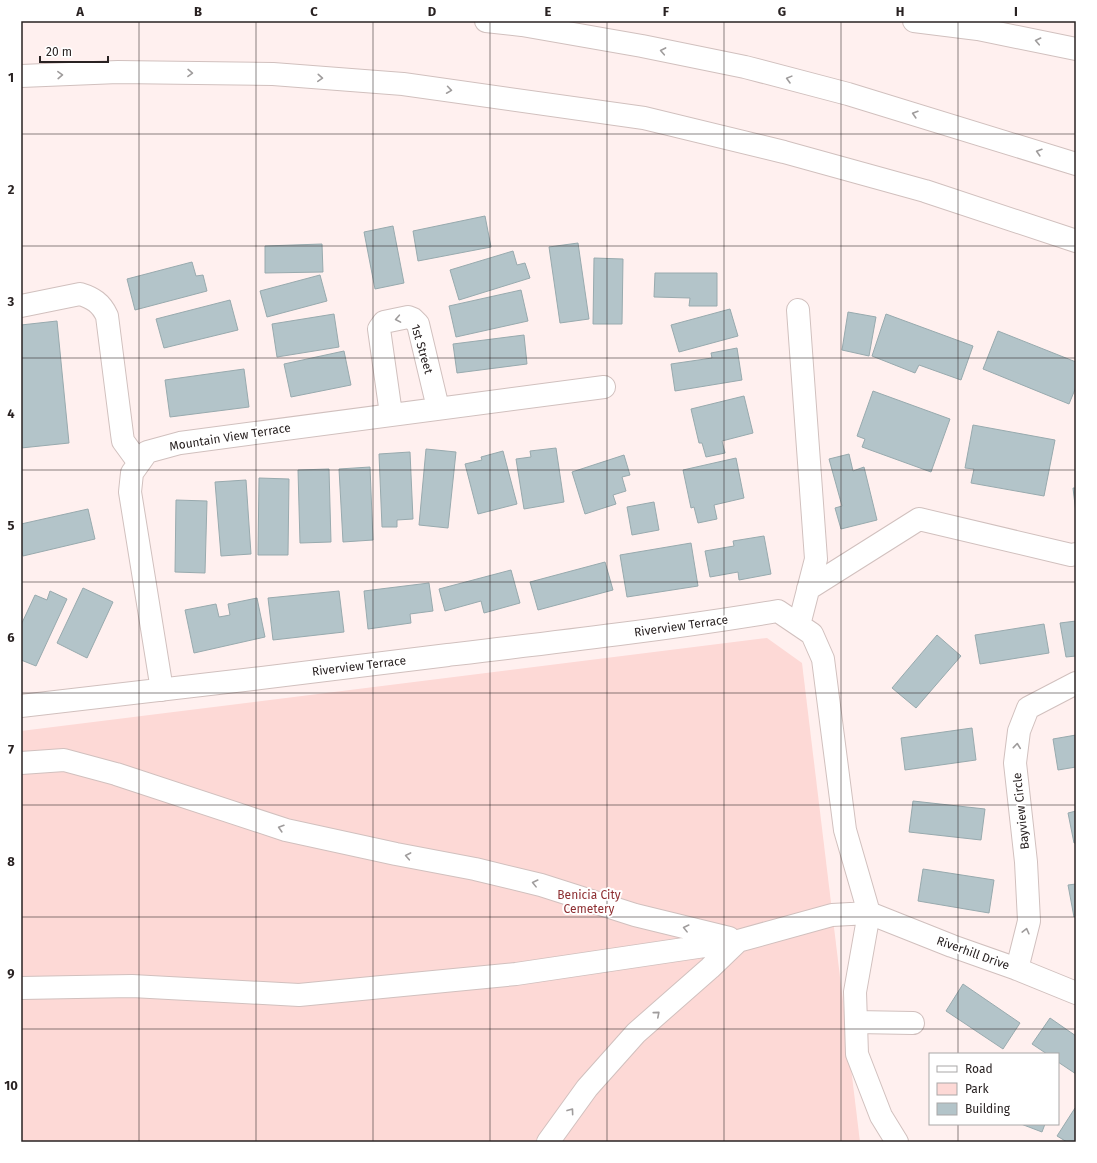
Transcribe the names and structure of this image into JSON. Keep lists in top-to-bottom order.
{
  "streets": {
    "main road": [
      "1st Street",
      "Mountain View Terrace",
      "Riverview Terrace",
      "Bayview Circle",
      "Riverhill Drive"
    ]
  },
  "crossings": [
    ["1st Street", "Mountain View Terrace"],
    ["Mountain View Terrace", "Riverview Terrace"],
    ["Riverview Terrace", "Riverhill Drive"],
    ["Bayview Circle", "Riverhill Drive"]
  ],
  "one_way": ["Bayview Circle"],
  "parks": ["Benicia City Cemetery"],
  "legend": ["Road", "Park", "Building"],
  "scale_bar": "20 m",
  "grid": {
    "columns": [
      "A",
      "B",
      "C",
      "D",
      "E",
      "F",
      "G",
      "H",
      "I"
    ],
    "rows": [
      "1",
      "2",
      "3",
      "4",
      "5",
      "6",
      "7",
      "8",
      "9",
      "10"
    ]
  }
}
